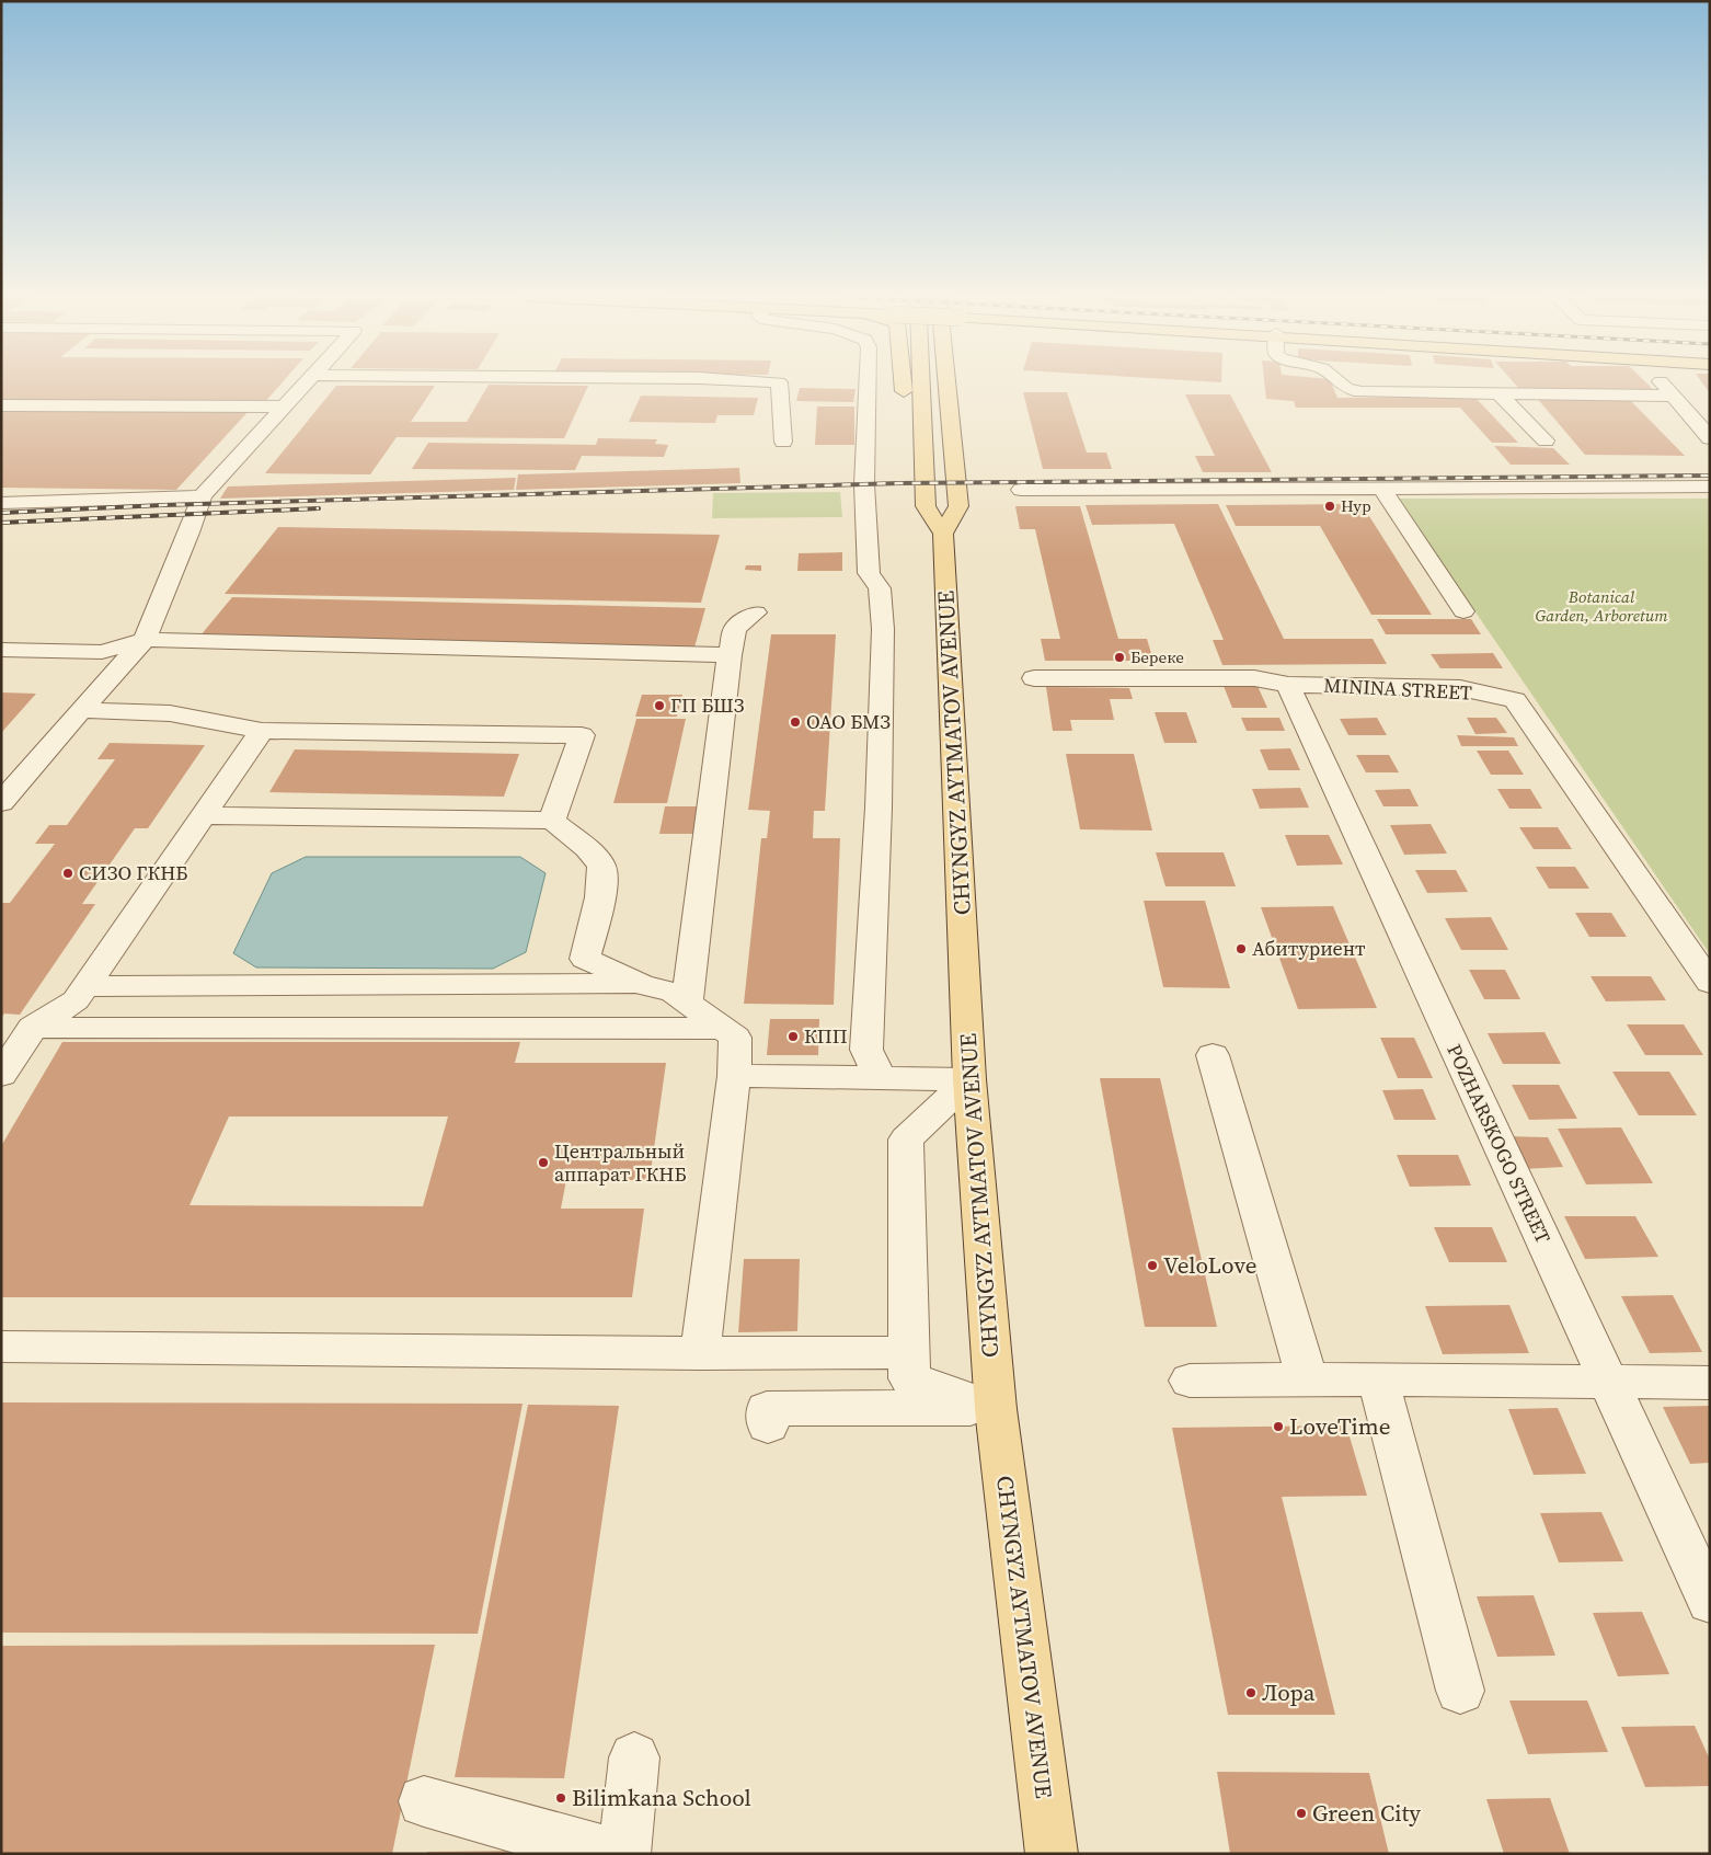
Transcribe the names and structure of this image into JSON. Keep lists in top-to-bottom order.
{
  "streets": {
    "main road": ["CHYNGYZ AYTMATOV AVENUE"],
    "street": ["MININA STREET", "POZHARSKOGO STREET"]
  },
  "crossings": [
    ["MININA STREET", "POZHARSKOGO STREET"]
  ],
  "parks": ["Botanical Garden, Arboretum"],
  "places": [
    "Нур",
    "Береке",
    "ГП БШЗ",
    "ОАО БМЗ",
    "СИЗО ГКНБ",
    "Абитуриент",
    "КПП",
    "Центральный аппарат ГКНБ",
    "VeloLove",
    "LoveTime",
    "Лора",
    "Bilimkana School",
    "Green City"
  ]
}
